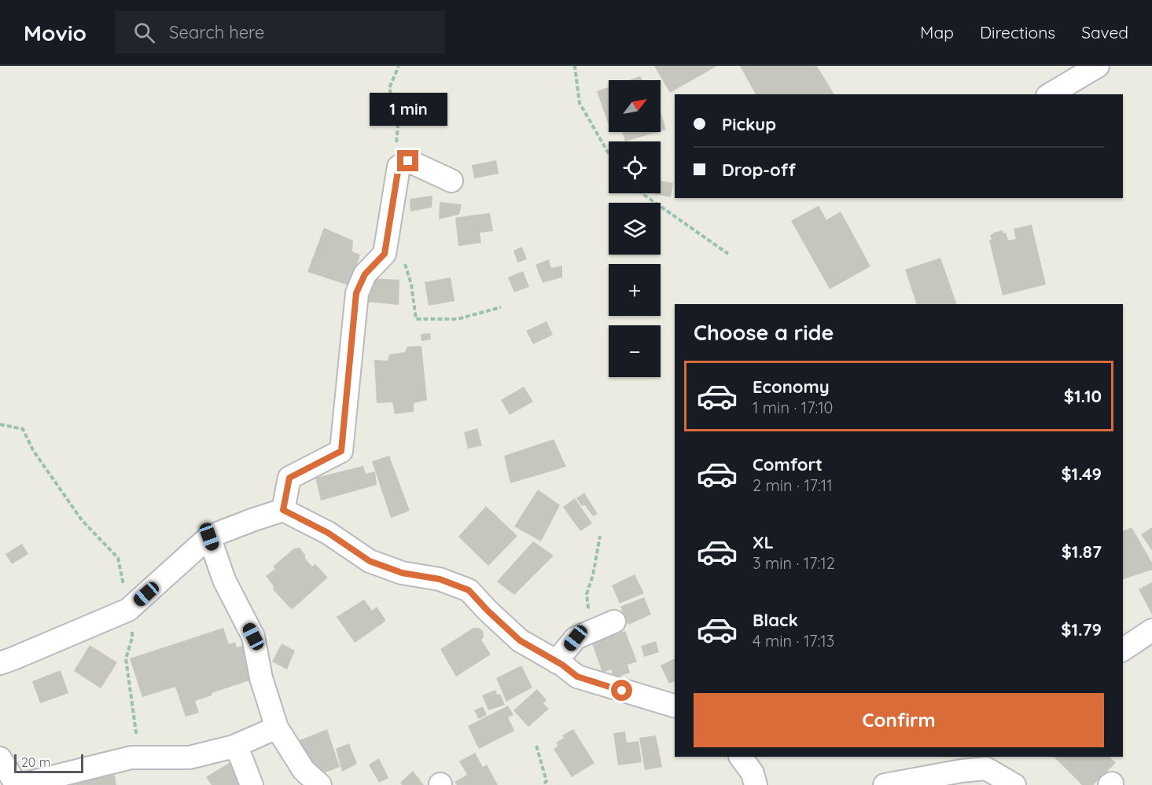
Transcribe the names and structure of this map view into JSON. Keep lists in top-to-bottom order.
{
  "scale_bar": "20 m",
  "north": "top right",
  "page": {
    "header": "Movio",
    "search": "Search here",
    "nav": ["Map", "Directions", "Saved"],
    "map_buttons": ["+", "−"],
    "bubble": "1 min",
    "banner": ["Pickup", "Drop-off"],
    "heading": "Choose a ride",
    "list": [
      {
        "name": "Economy",
        "note": "1 min · 17:10",
        "value": "$1.10"
      },
      {
        "name": "Comfort",
        "note": "2 min · 17:11",
        "value": "$1.49"
      },
      {
        "name": "XL",
        "note": "3 min · 17:12",
        "value": "$1.87"
      },
      {
        "name": "Black",
        "note": "4 min · 17:13",
        "value": "$1.79"
      }
    ],
    "buttons": "Confirm",
    "scale": "20 m"
  }
}
